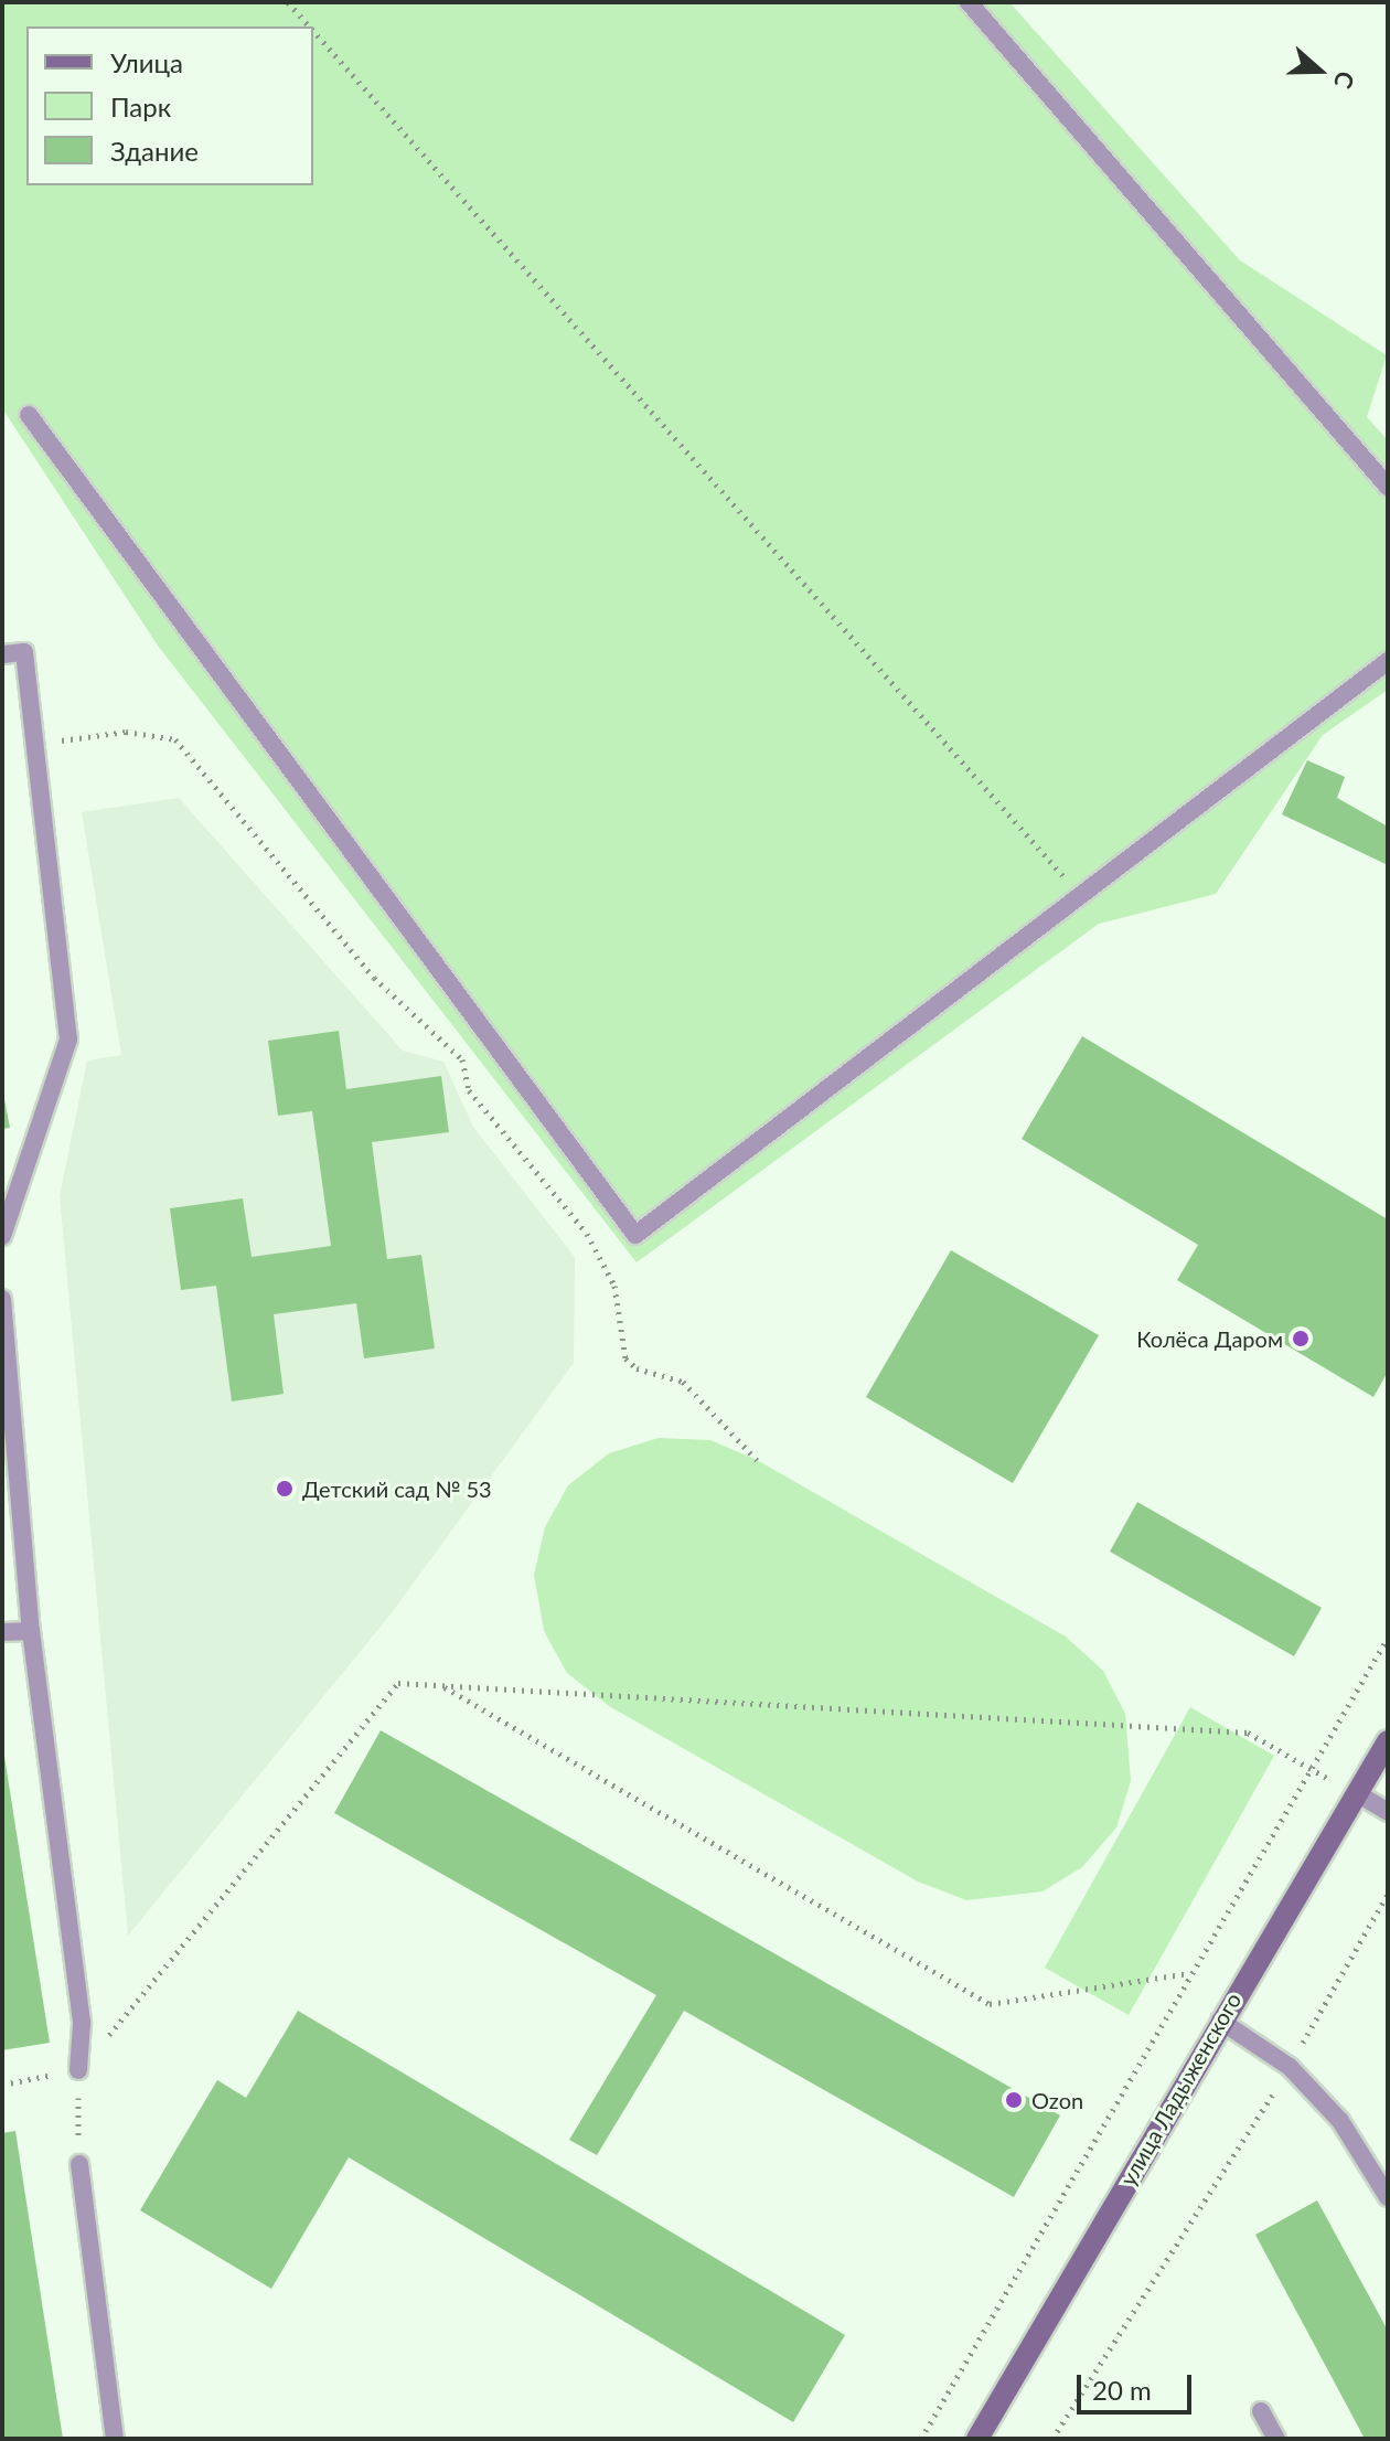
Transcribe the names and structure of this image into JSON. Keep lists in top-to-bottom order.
{
  "streets": {
    "street": ["улица Ладыженского"]
  },
  "places": ["Колёса Даром", "Детский сад № 53", "Ozon"],
  "legend": ["Улица", "Парк", "Здание"],
  "scale_bar": "20 m",
  "north": "right"
}
